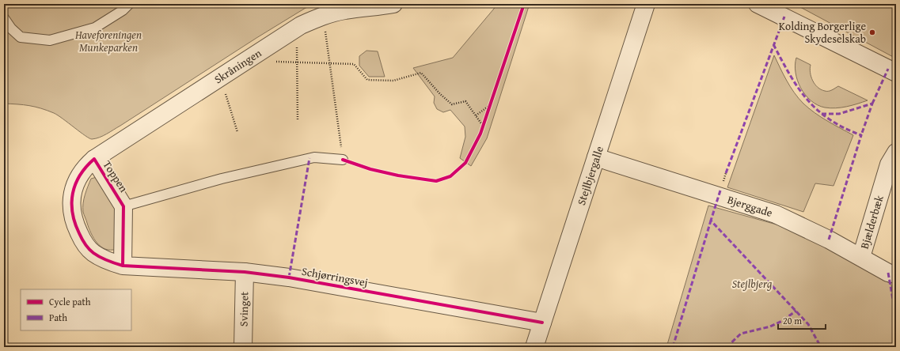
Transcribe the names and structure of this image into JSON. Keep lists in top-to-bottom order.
{
  "streets": {
    "street": [
      "Skråningen",
      "Stejlbjergalle",
      "Toppen",
      "Bjerggade",
      "Bjælderbæk",
      "Schjørringsvej",
      "Svinget"
    ]
  },
  "crossings": [
    ["Skråningen", "Toppen"],
    ["Stejlbjergalle", "Bjerggade"],
    ["Stejlbjergalle", "Schjørringsvej"],
    ["Toppen", "Schjørringsvej"],
    ["Bjerggade", "Bjælderbæk"],
    ["Schjørringsvej", "Svinget"]
  ],
  "parks": ["Haveforeningen Munkeparken", "Stejlbjerg"],
  "places": ["Kolding Borgerlige Skydeselskab"],
  "legend": ["Cycle path", "Path"],
  "scale_bar": "20 m"
}
